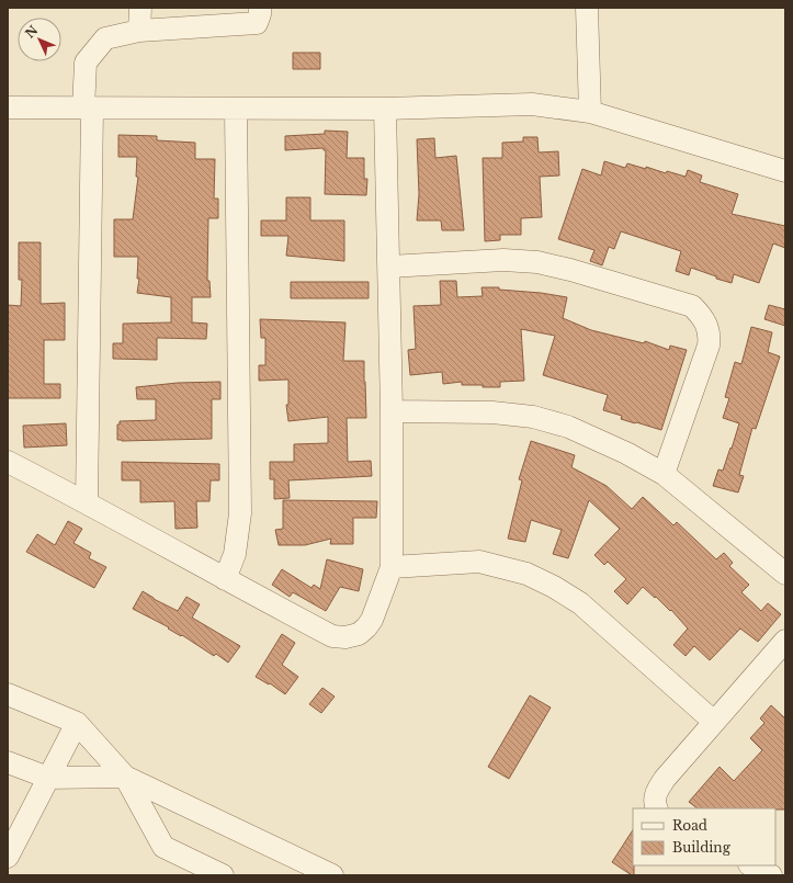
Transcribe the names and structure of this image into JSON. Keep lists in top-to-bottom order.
{
  "legend": ["Road", "Building"],
  "north": "top left"
}
